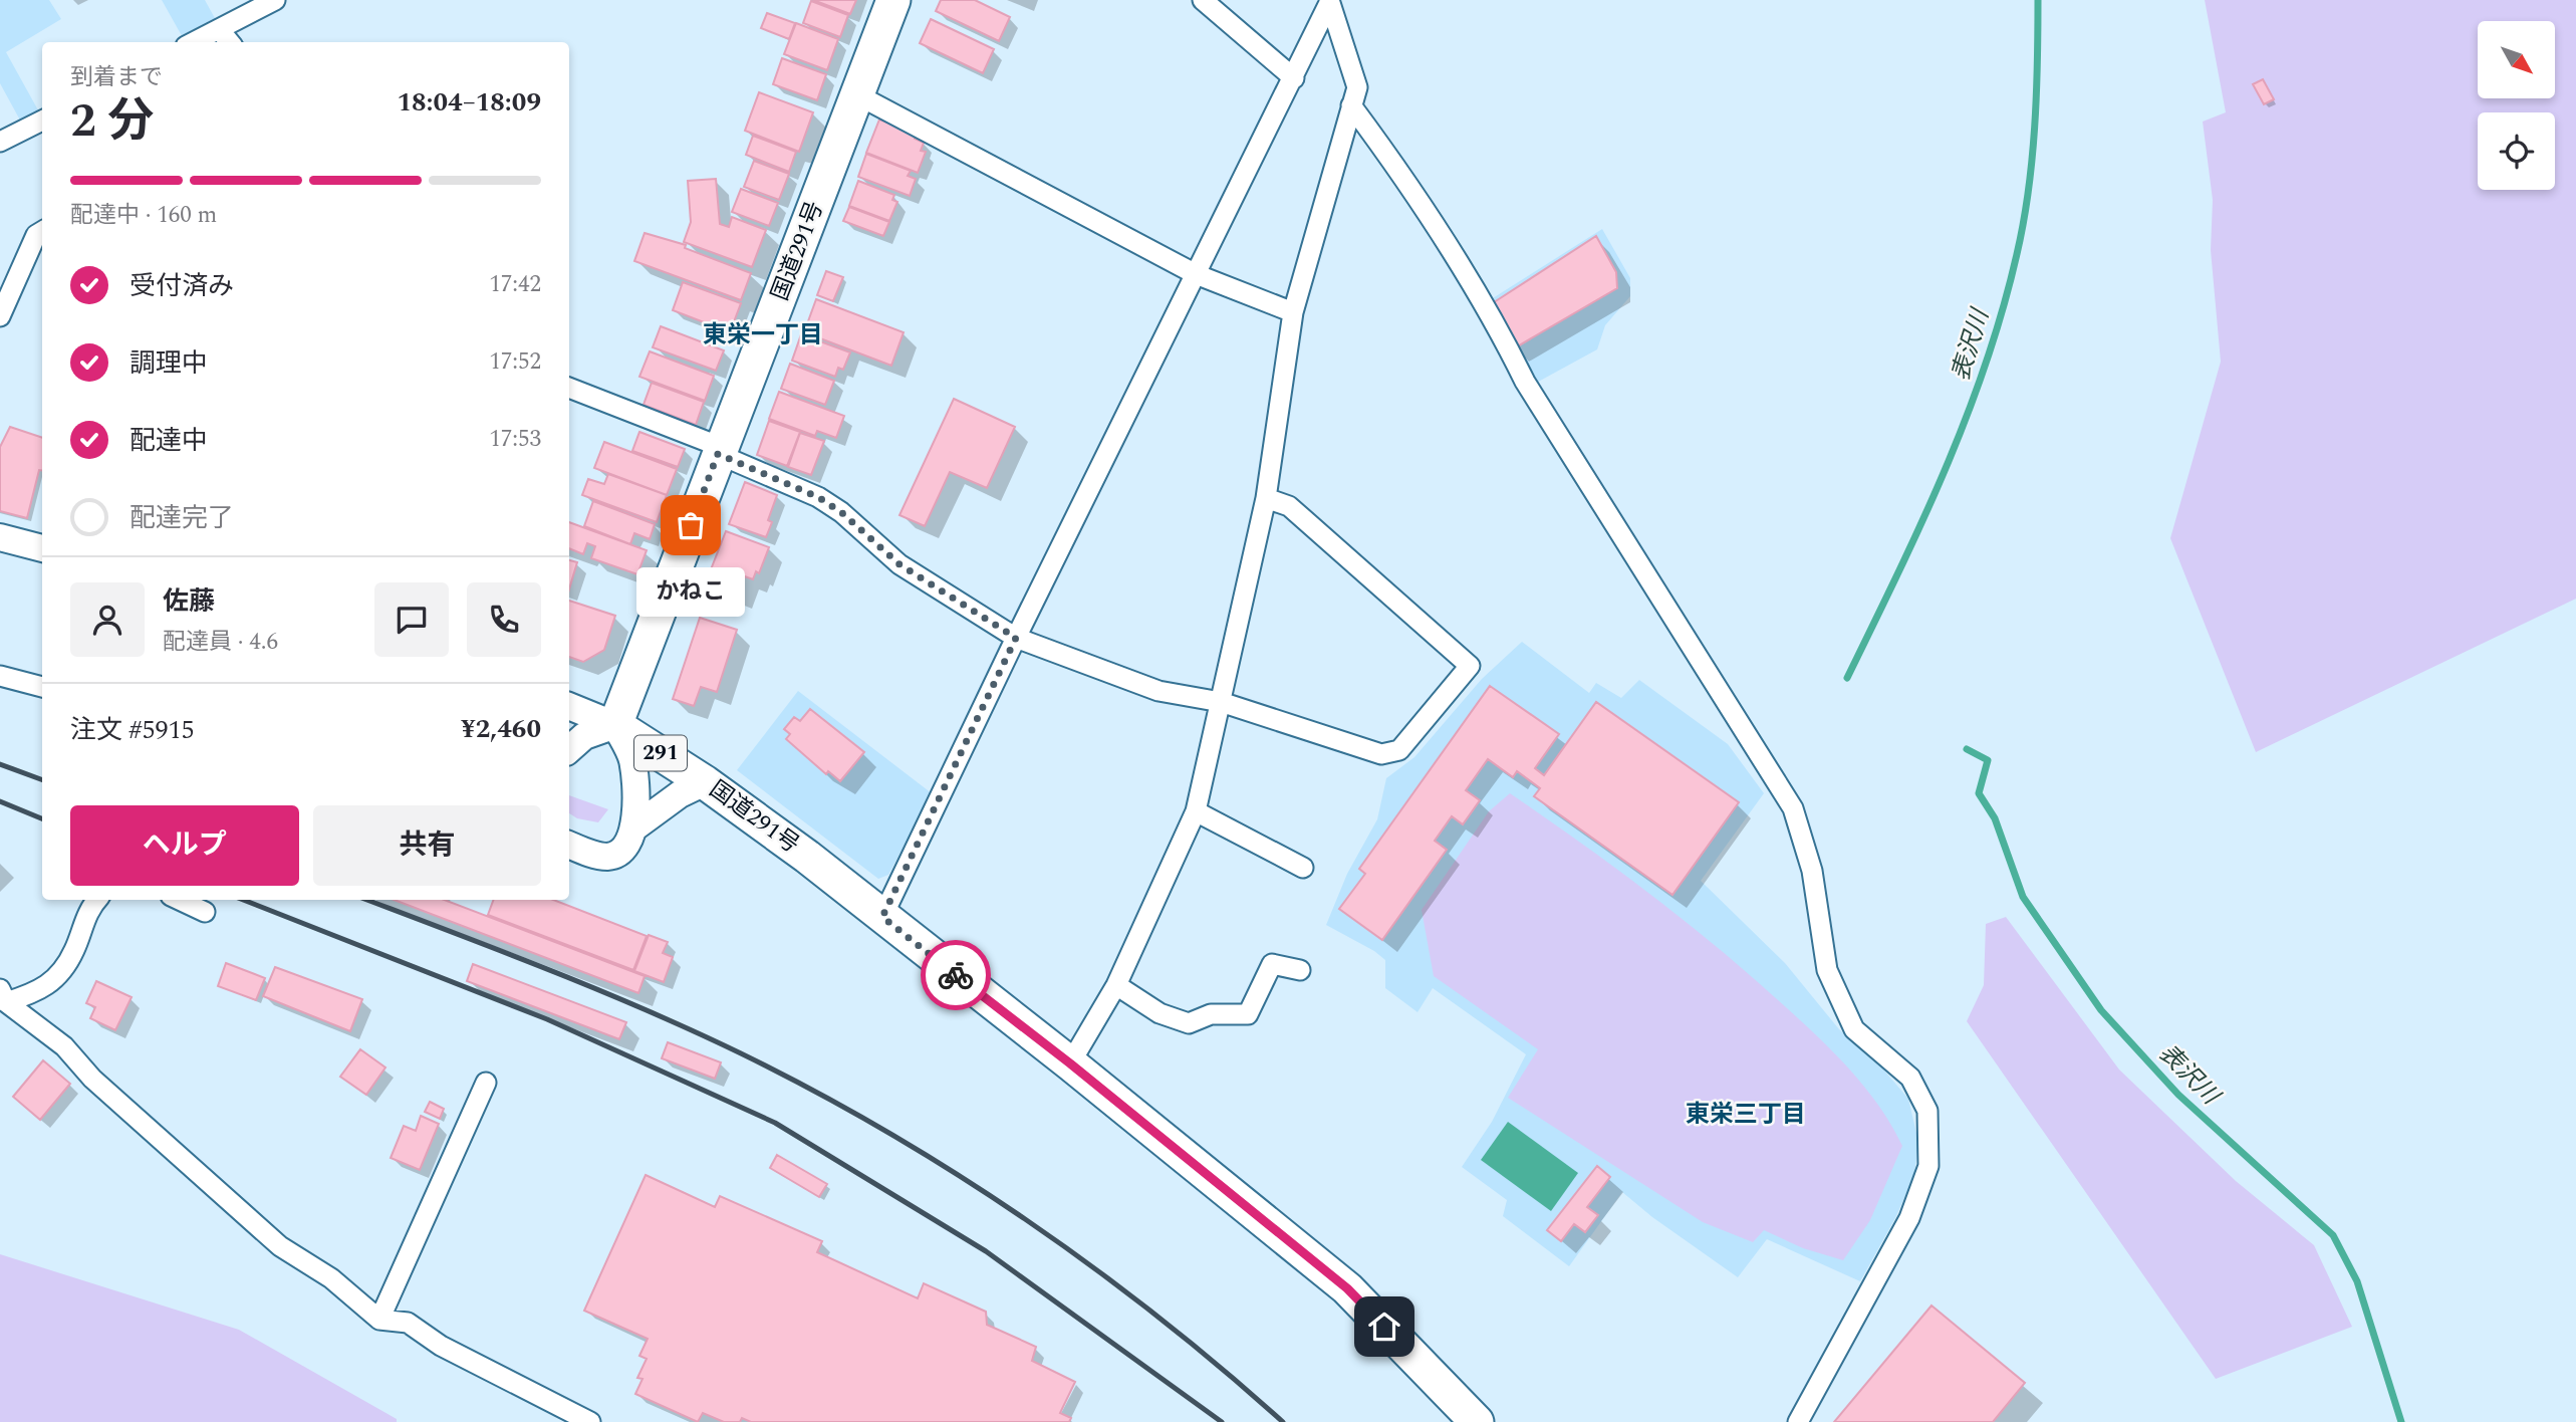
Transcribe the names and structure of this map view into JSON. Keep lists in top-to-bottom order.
{
  "streets": {
    "highway": ["国道291号", "291"]
  },
  "districts": ["東栄一丁目", "東栄三丁目"],
  "water": ["表沢川"],
  "places": ["かねこ"],
  "north": "bottom right",
  "page": {
    "heading": ["2 分", "到着まで", "18:04–18:09"],
    "panel": [
      "佐藤",
      "配達員 · 4.6",
      "注文 #5915",
      "¥2,460"
    ],
    "bar": "配達中 · 160 m",
    "list": [
      ["受付済み", "17:42"],
      ["調理中", "17:52"],
      ["配達中", "17:53"],
      "配達完了"
    ],
    "bubble": "かねこ",
    "buttons": ["ヘルプ", "共有"]
  }
}
